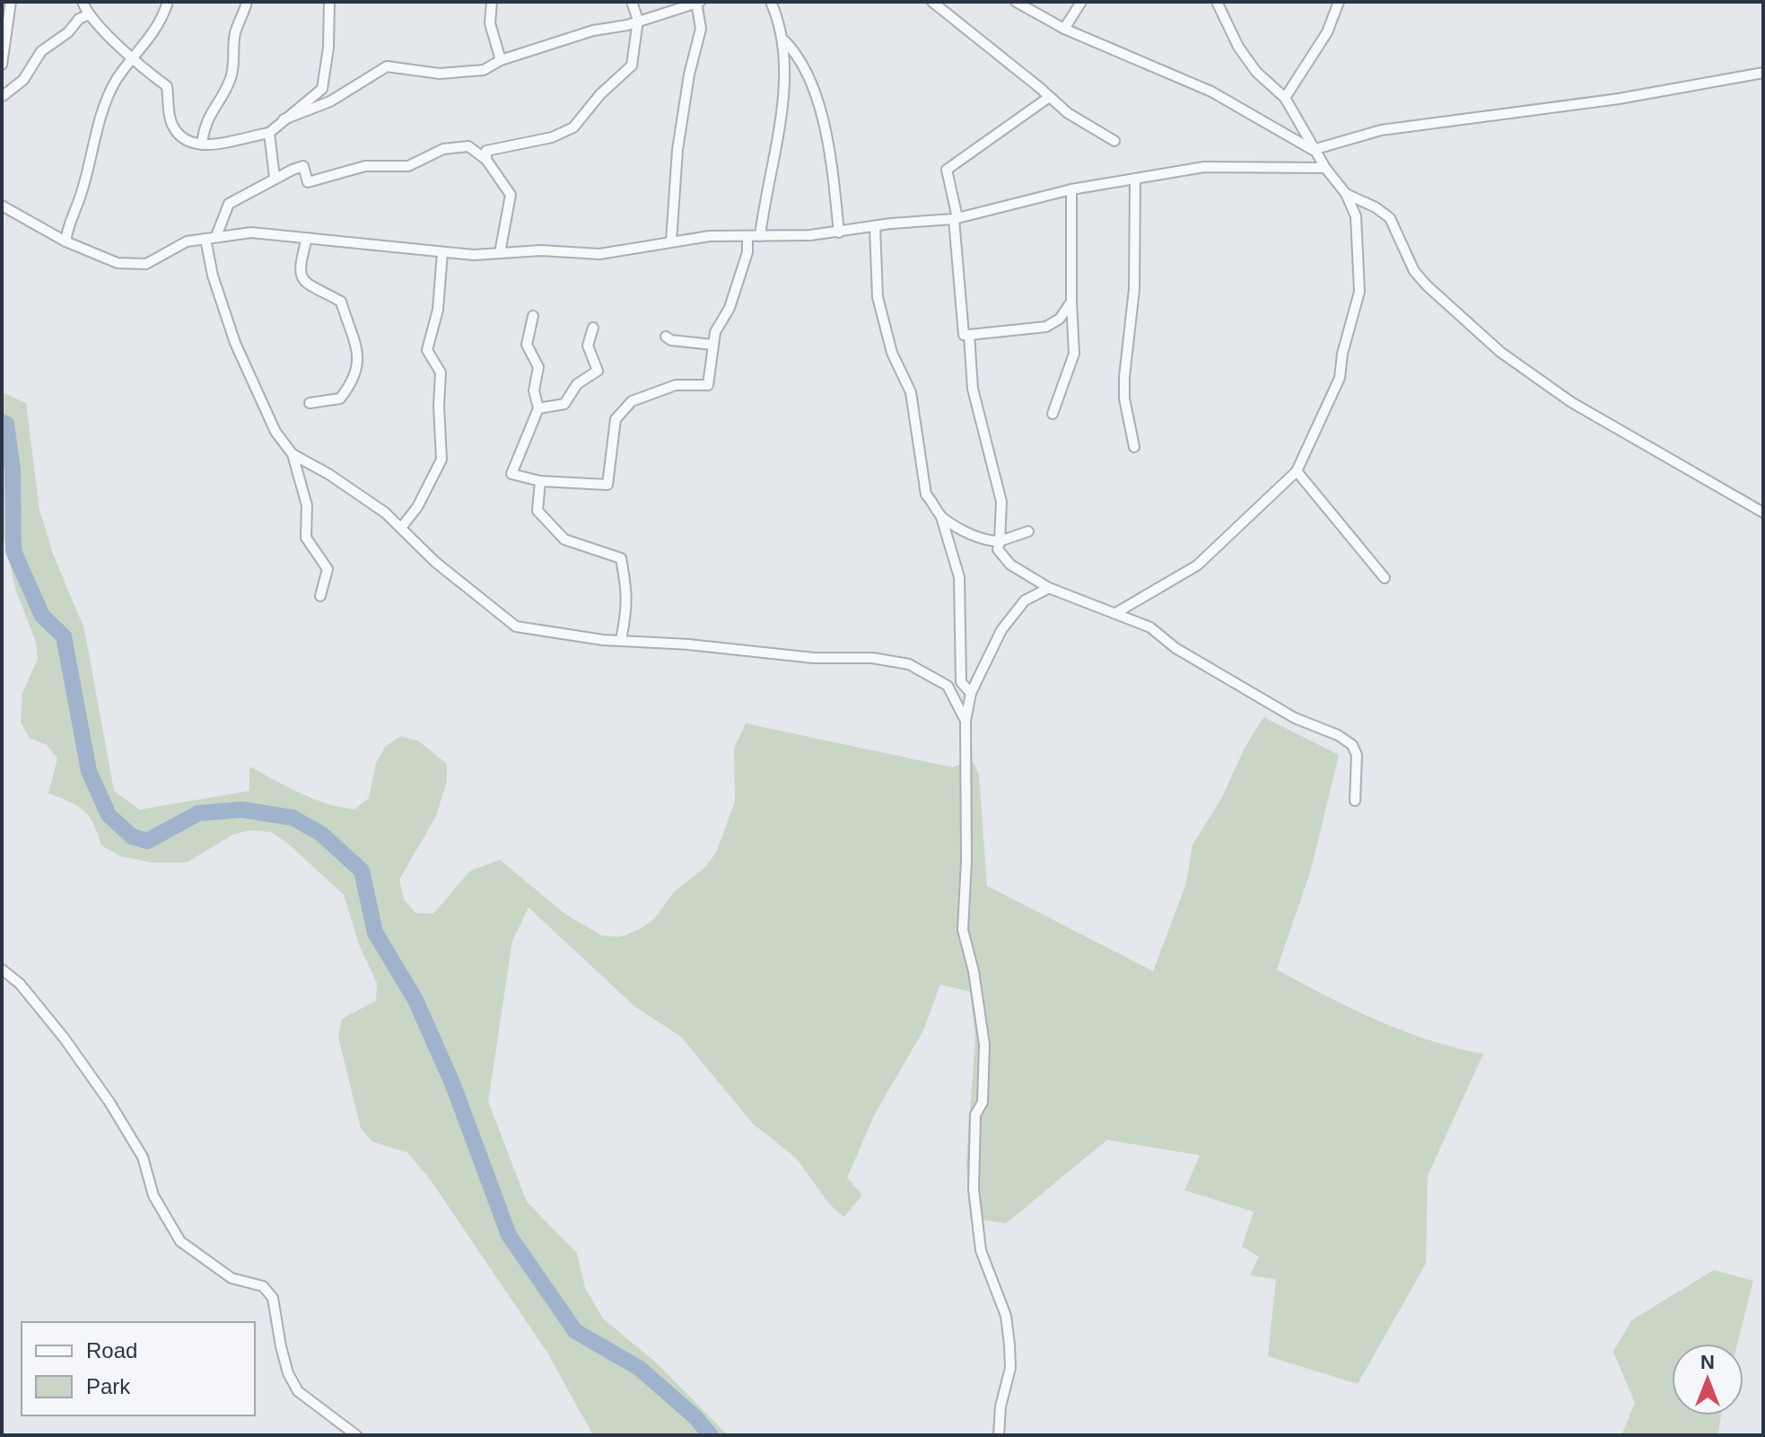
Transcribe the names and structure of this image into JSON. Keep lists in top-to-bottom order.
{
  "legend": ["Road", "Park"],
  "north": "top"
}
